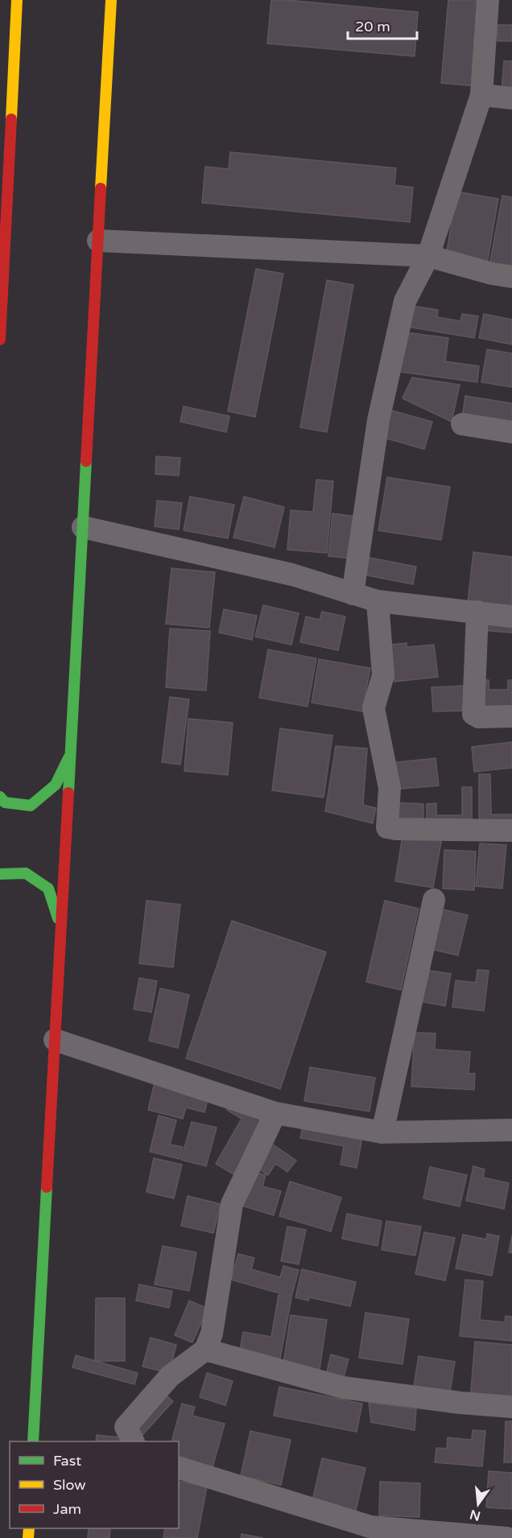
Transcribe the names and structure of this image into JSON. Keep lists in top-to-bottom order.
{
  "legend": ["Fast", "Slow", "Jam"],
  "scale_bar": "20 m",
  "north": "bottom"
}
